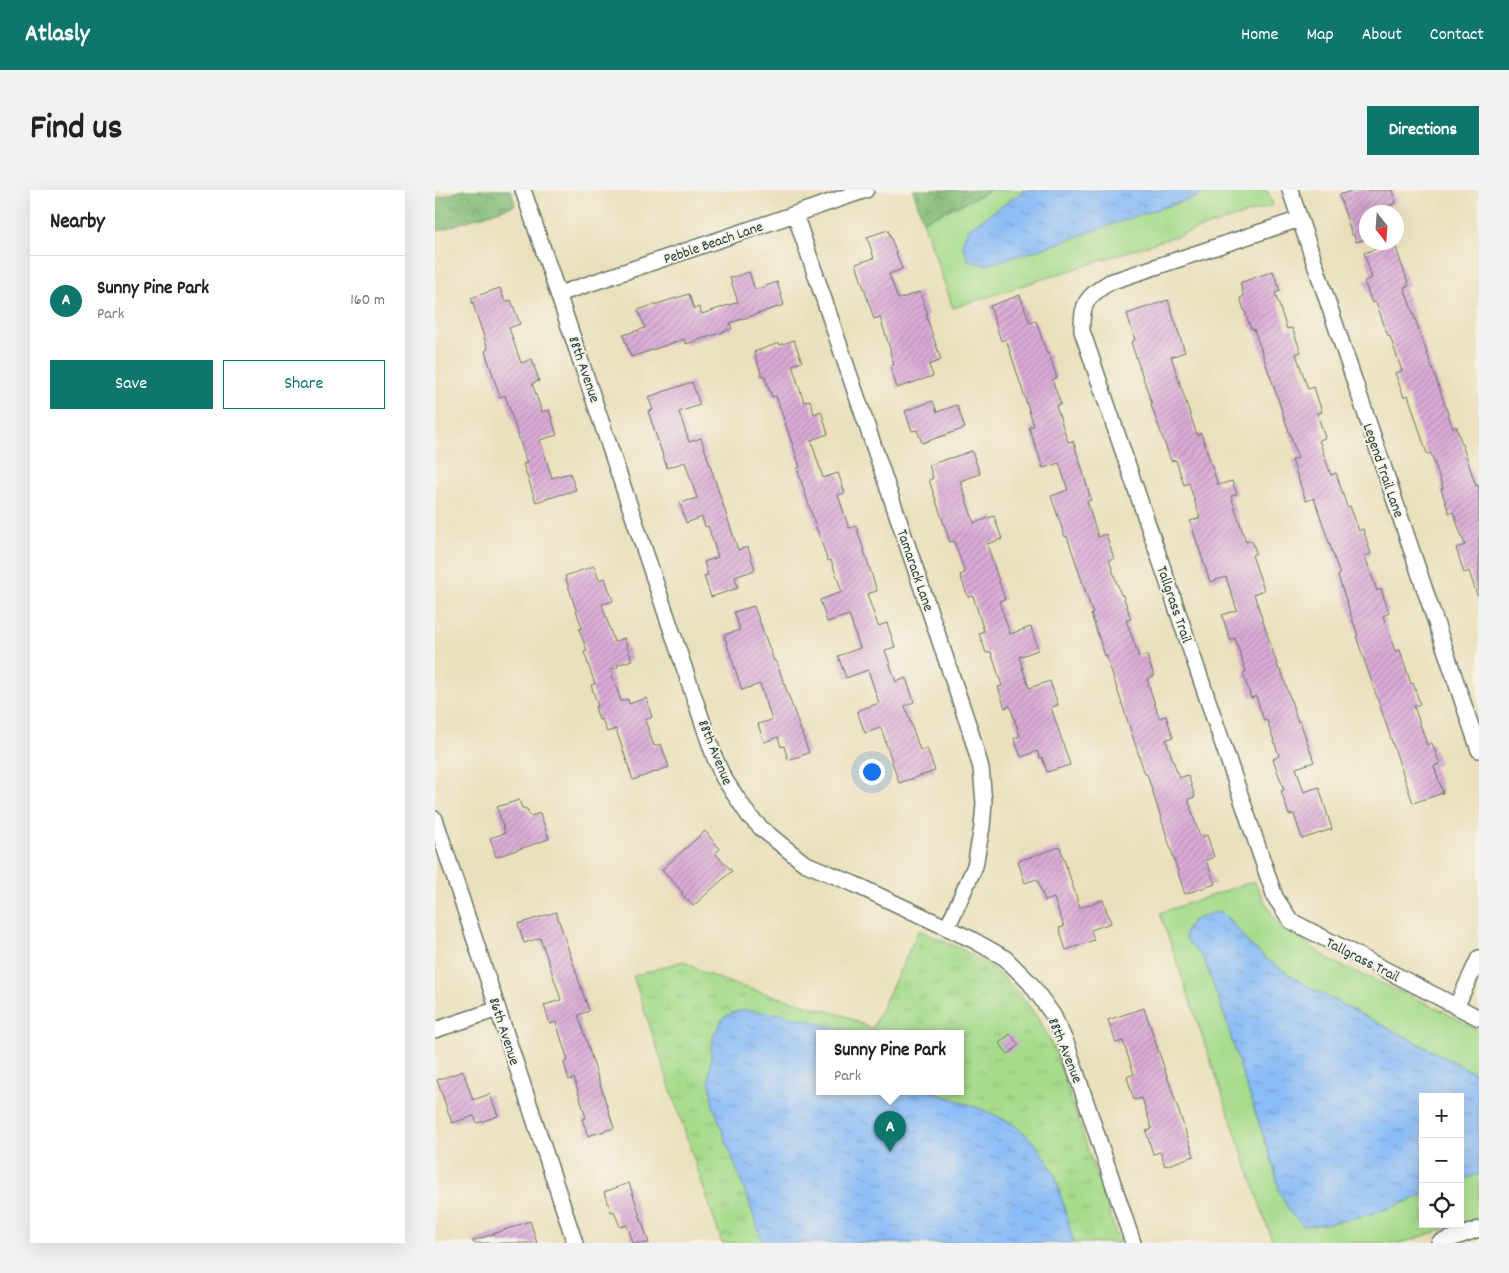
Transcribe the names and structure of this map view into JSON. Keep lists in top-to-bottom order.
{
  "streets": {
    "street": [
      "Pebble Beach Lane",
      "88th Avenue",
      "Legend Trail Lane",
      "Tamarack Lane",
      "Tallgrass Trail",
      "86th Avenue"
    ]
  },
  "crossings": [
    ["Pebble Beach Lane", "88th Avenue"],
    ["Pebble Beach Lane", "Tamarack Lane"],
    ["88th Avenue", "Tamarack Lane"],
    ["Legend Trail Lane", "Tallgrass Trail"]
  ],
  "north": "bottom",
  "page": {
    "header": "Atlasly",
    "nav": [
      "Home",
      "Map",
      "About",
      "Contact"
    ],
    "title": "Find us",
    "buttons": [
      "Directions",
      ["Save", "Share"]
    ],
    "heading": "Nearby",
    "list": [
      {
        "mark": "A",
        "name": "Sunny Pine Park",
        "note": "Park",
        "value": "160 m"
      }
    ],
    "popup": ["Sunny Pine Park", "Park"],
    "map_buttons": ["+", "−"],
    "pins": "A"
  }
}
